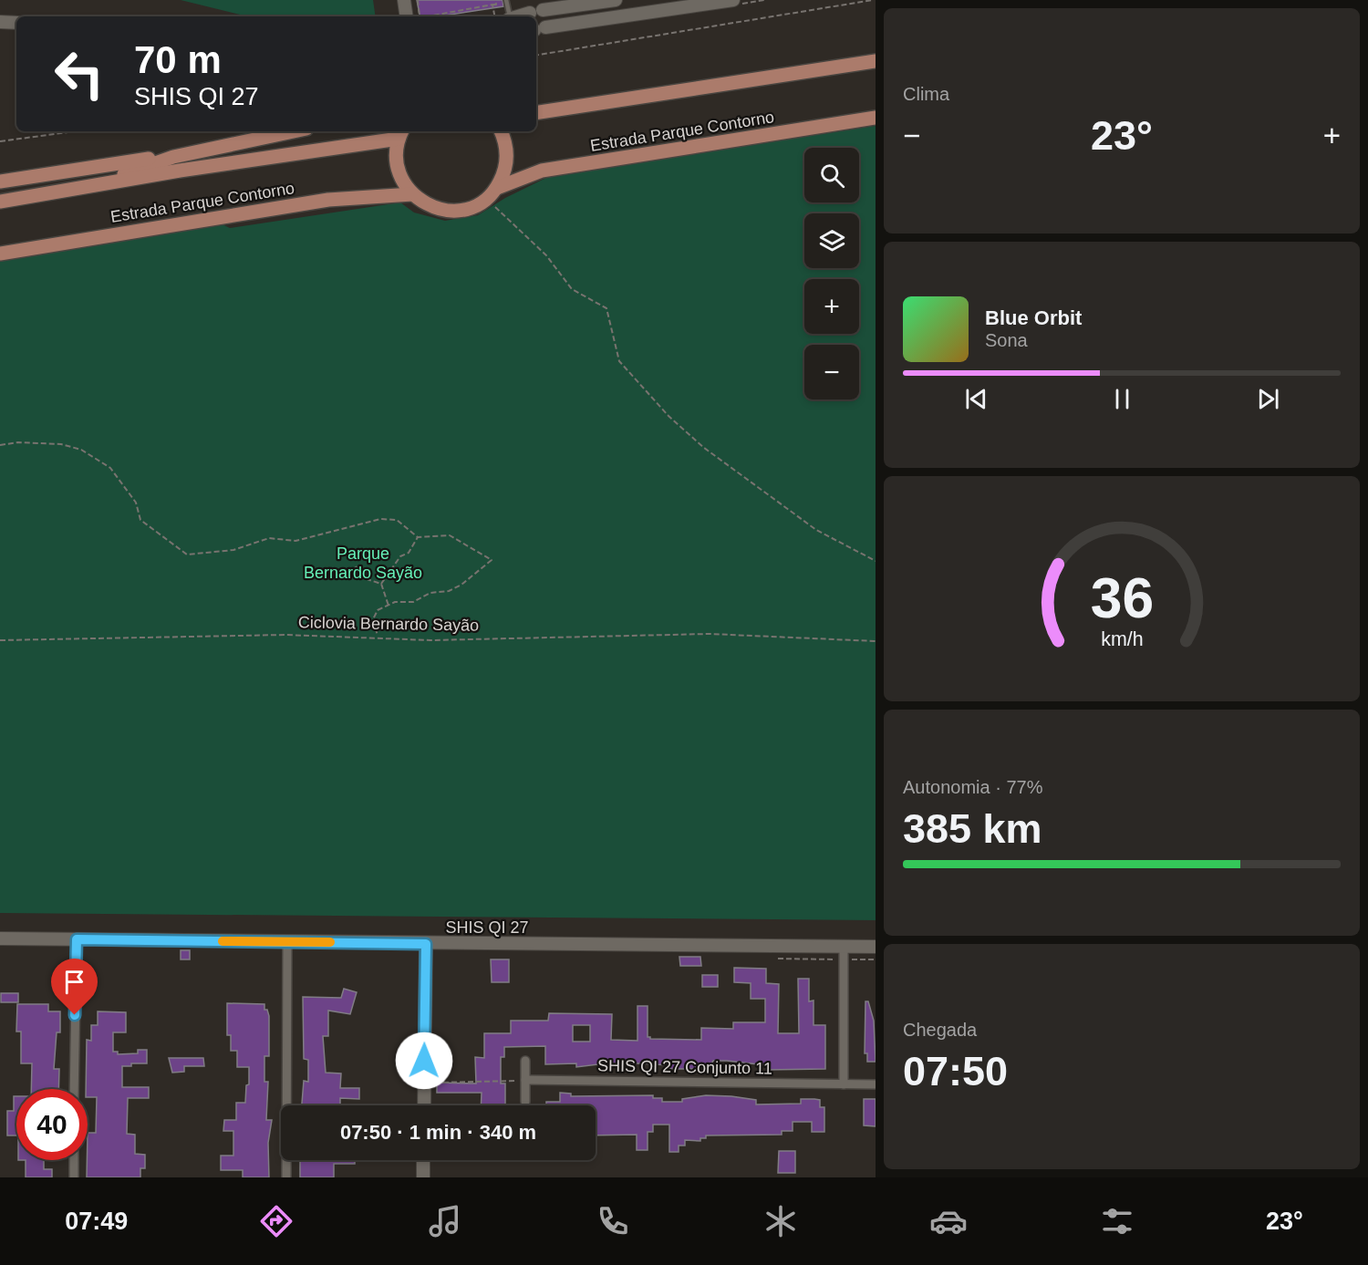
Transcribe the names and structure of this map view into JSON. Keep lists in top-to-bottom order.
{
  "streets": {
    "main road": ["Estrada Parque Contorno"],
    "street": ["SHIS QI 27", "SHIS QI 27 Conjunto 11"],
    "path": ["Ciclovia Bernardo Sayão"]
  },
  "parks": ["Parque Bernardo Sayão"],
  "page": {
    "tile": [
      "Clima",
      ["Autonomia · 77%", "385 km"],
      ["Chegada", "07:50"]
    ],
    "turn": ["70 m", "SHIS QI 27"],
    "heat": ["−", "23°", "+"],
    "map_buttons": ["+", "−"],
    "song": ["Blue Orbit", "Sona"],
    "limit": "40",
    "trip": "07:50 · 1 min · 340 m",
    "tabs": ["07:49", "23°"],
    "gauge": ["36", "km/h"]
  }
}
